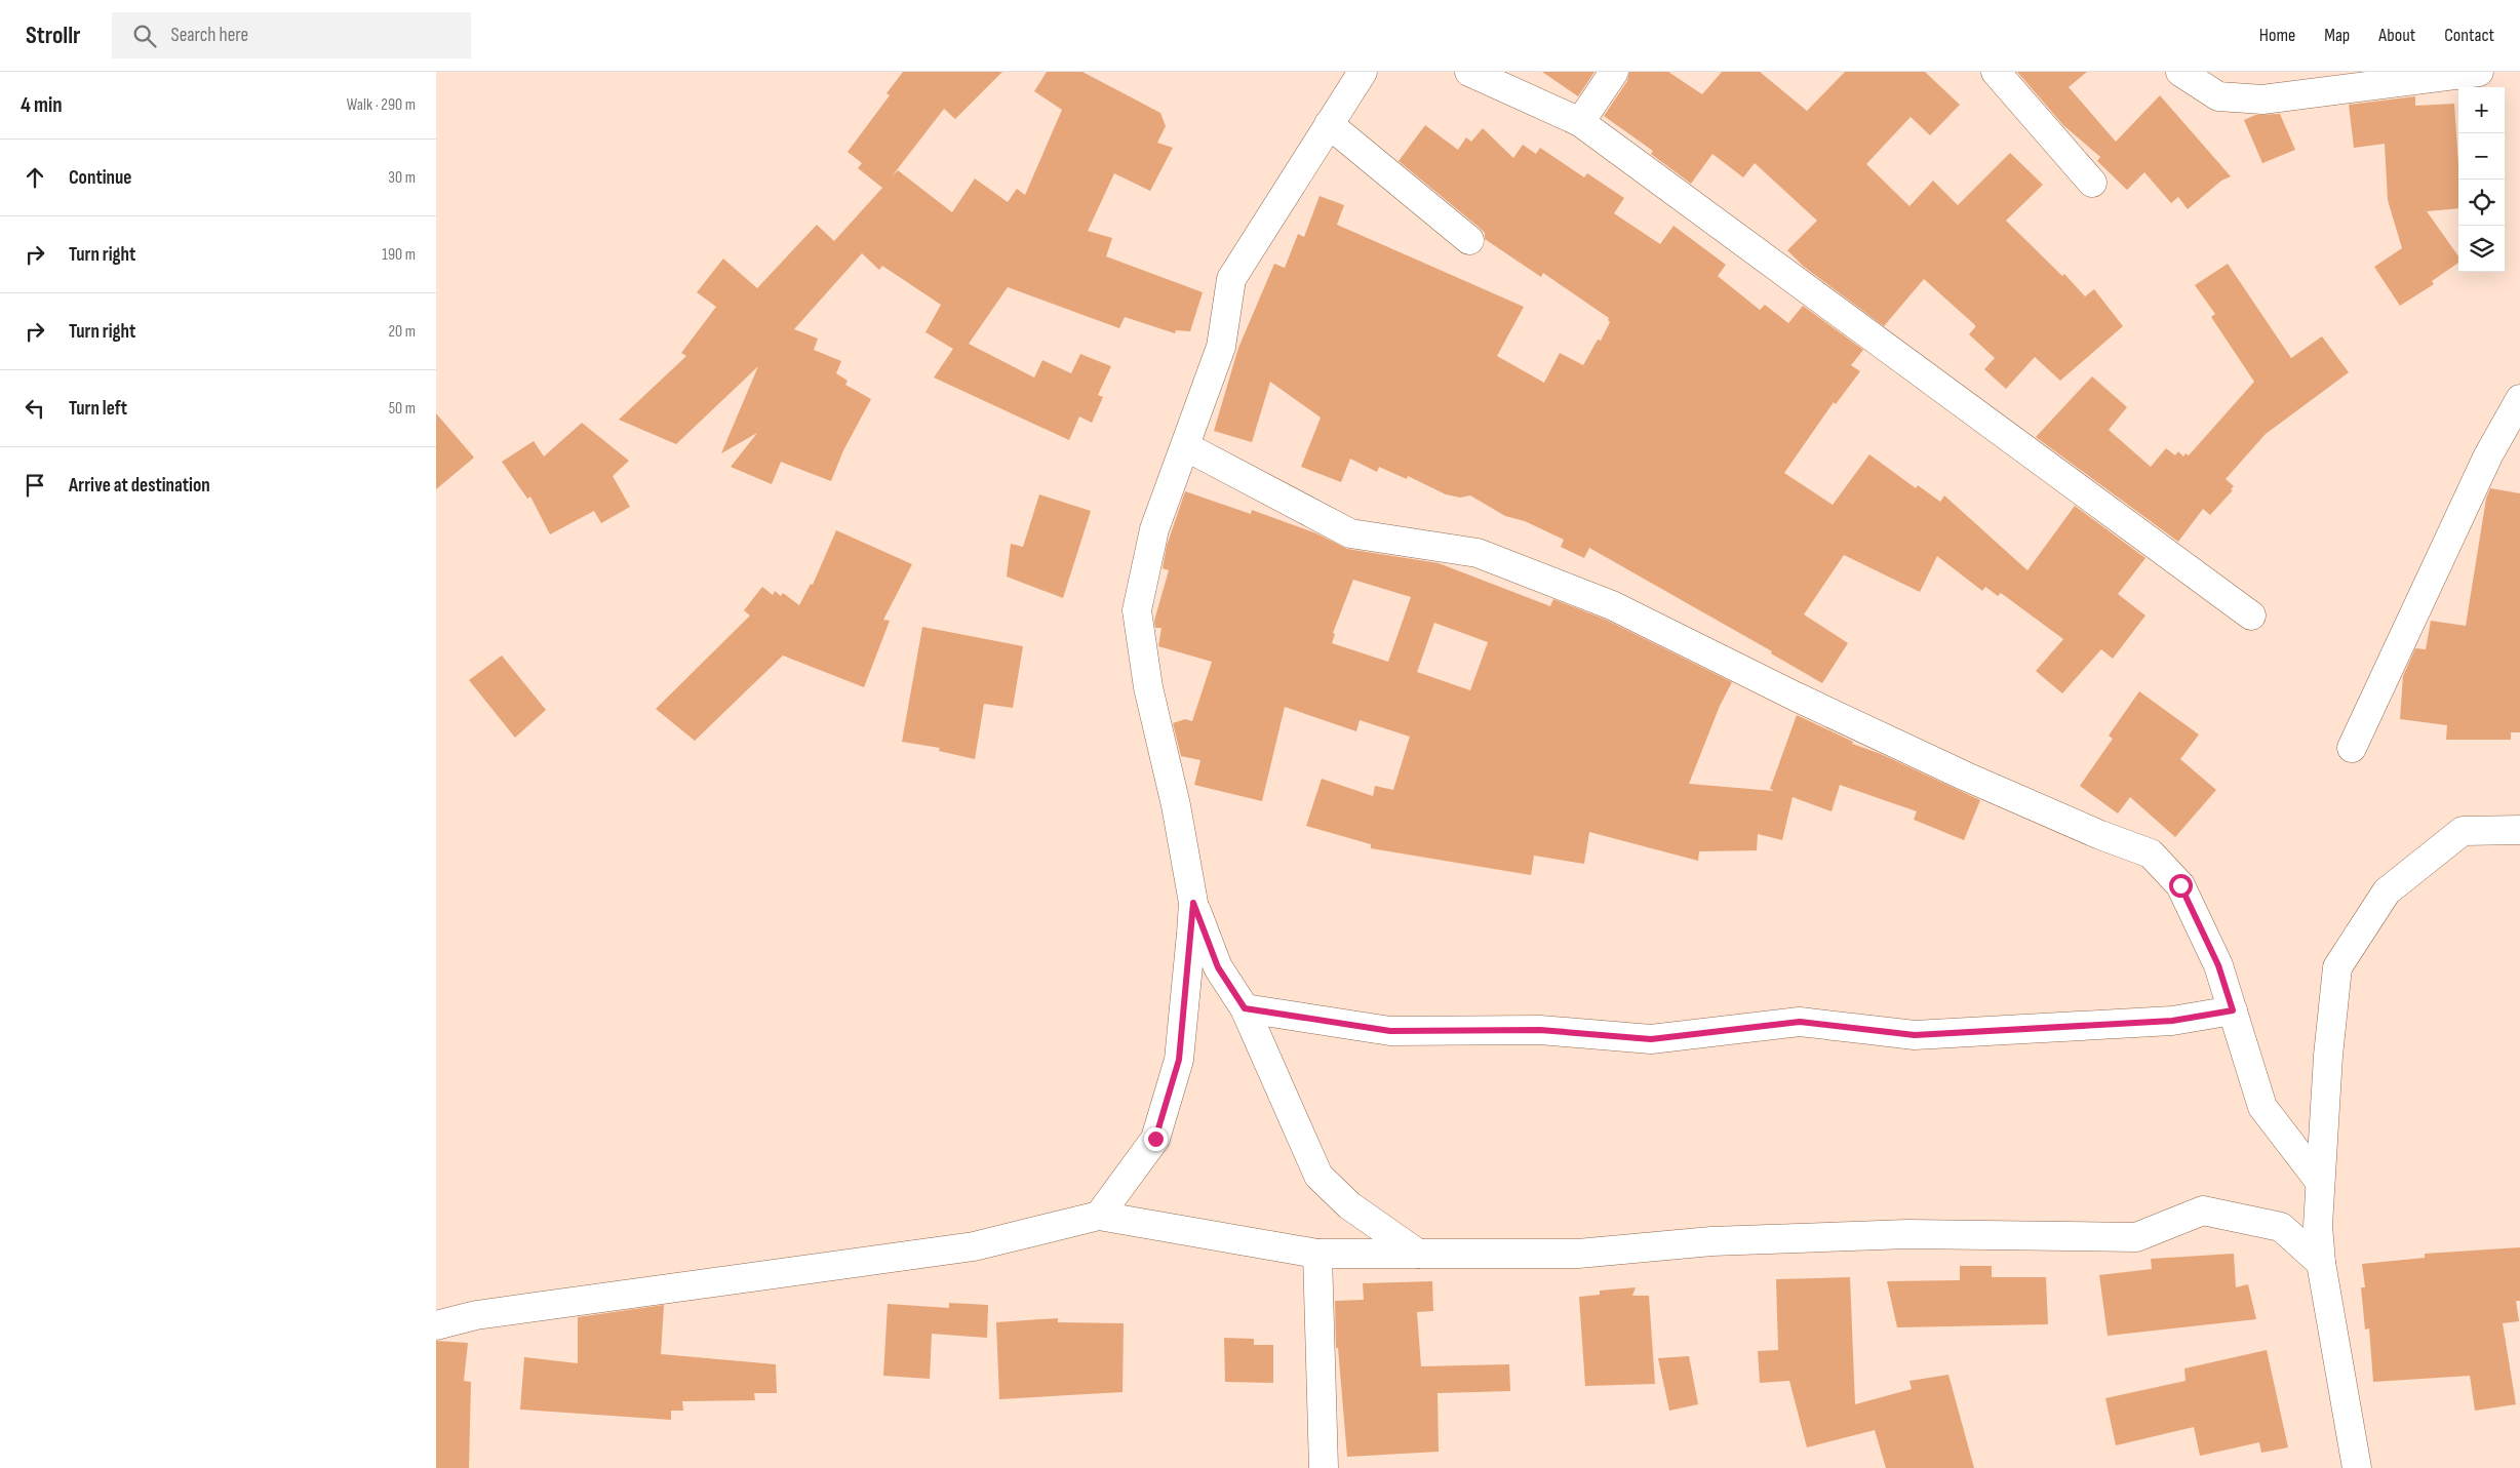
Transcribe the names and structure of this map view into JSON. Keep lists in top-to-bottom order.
{
  "page": {
    "header": "Strollr",
    "search": "Search here",
    "nav": [
      "Home",
      "Map",
      "About",
      "Contact"
    ],
    "heading": ["4 min", "Walk · 290 m"],
    "map_buttons": ["+", "−"],
    "list": [
      ["Continue", "30 m"],
      ["Turn right", "190 m"],
      ["Turn right", "20 m"],
      ["Turn left", "50 m"],
      "Arrive at destination"
    ]
  }
}
